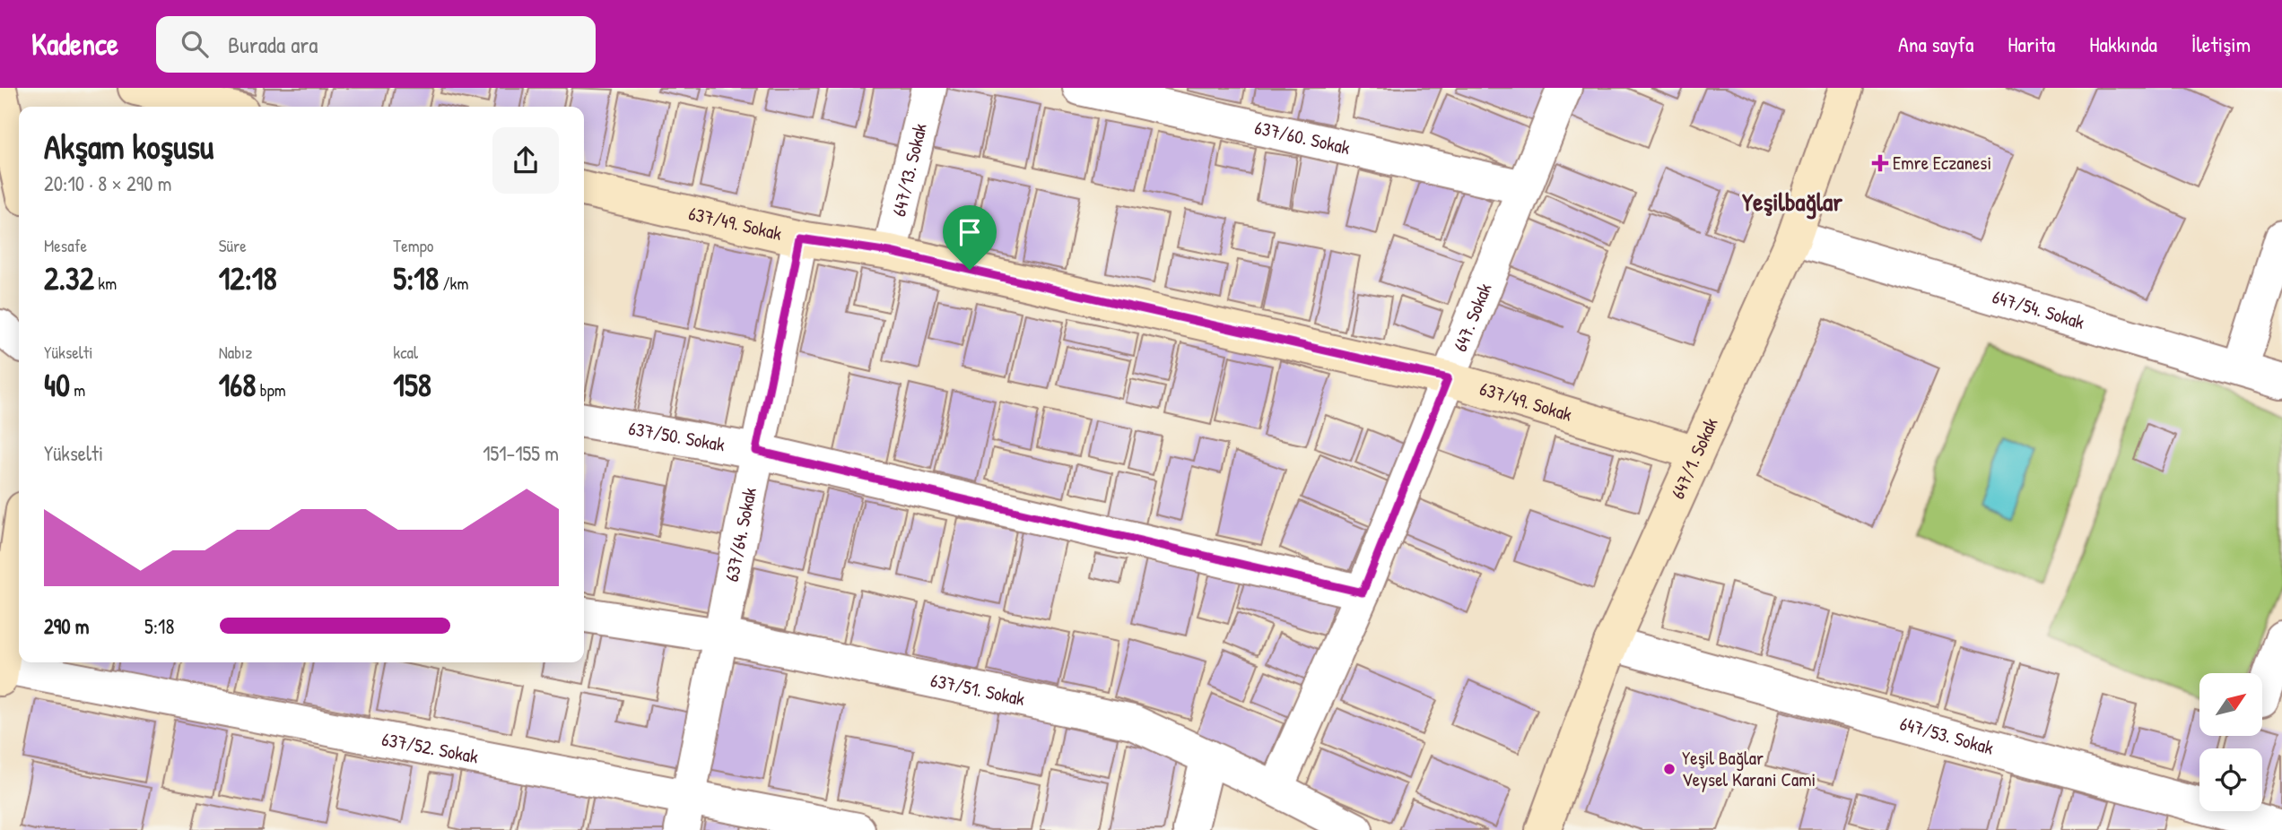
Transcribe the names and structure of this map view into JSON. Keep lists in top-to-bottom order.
{
  "streets": {
    "street": [
      "637/60. Sokak",
      "647/13. Sokak",
      "637/49. Sokak",
      "647/54. Sokak",
      "647. Sokak",
      "637/50. Sokak",
      "647/1. Sokak",
      "637/64. Sokak",
      "637/51. Sokak",
      "647/53. Sokak",
      "637/52. Sokak"
    ]
  },
  "crossings": [
    ["637/60. Sokak", "647. Sokak"],
    ["647/13. Sokak", "637/49. Sokak"],
    ["637/49. Sokak", "647. Sokak"],
    ["637/49. Sokak", "647/1. Sokak"],
    ["637/49. Sokak", "637/64. Sokak"],
    ["647/54. Sokak", "647/1. Sokak"],
    ["647. Sokak", "637/50. Sokak"],
    ["647. Sokak", "637/51. Sokak"],
    ["637/50. Sokak", "637/64. Sokak"],
    ["647/1. Sokak", "647/53. Sokak"],
    ["637/64. Sokak", "637/51. Sokak"],
    ["637/64. Sokak", "637/52. Sokak"]
  ],
  "districts": ["Yeşilbağlar"],
  "places": {
    "health": ["Emre Eczanesi"],
    "other": ["Yeşil Bağlar Veysel Karani Cami"]
  },
  "north": "top right",
  "page": {
    "header": "Kadence",
    "search": "Burada ara",
    "nav": [
      "Ana sayfa",
      "Harita",
      "Hakkında",
      "İletişim"
    ],
    "heading": ["Akşam koşusu", "20:10 · 8 × 290 m"],
    "stats": [
      ["Mesafe", "2.32 km"],
      ["Süre", "12:18"],
      ["Tempo", "5:18 /km"],
      ["Yükselti", "40 m"],
      ["Nabız", "168 bpm"],
      ["kcal", "158"]
    ],
    "chart": ["Yükselti", "151–155 m"],
    "list": [
      {
        "name": "290 m",
        "note": "5:18"
      }
    ]
  }
}
